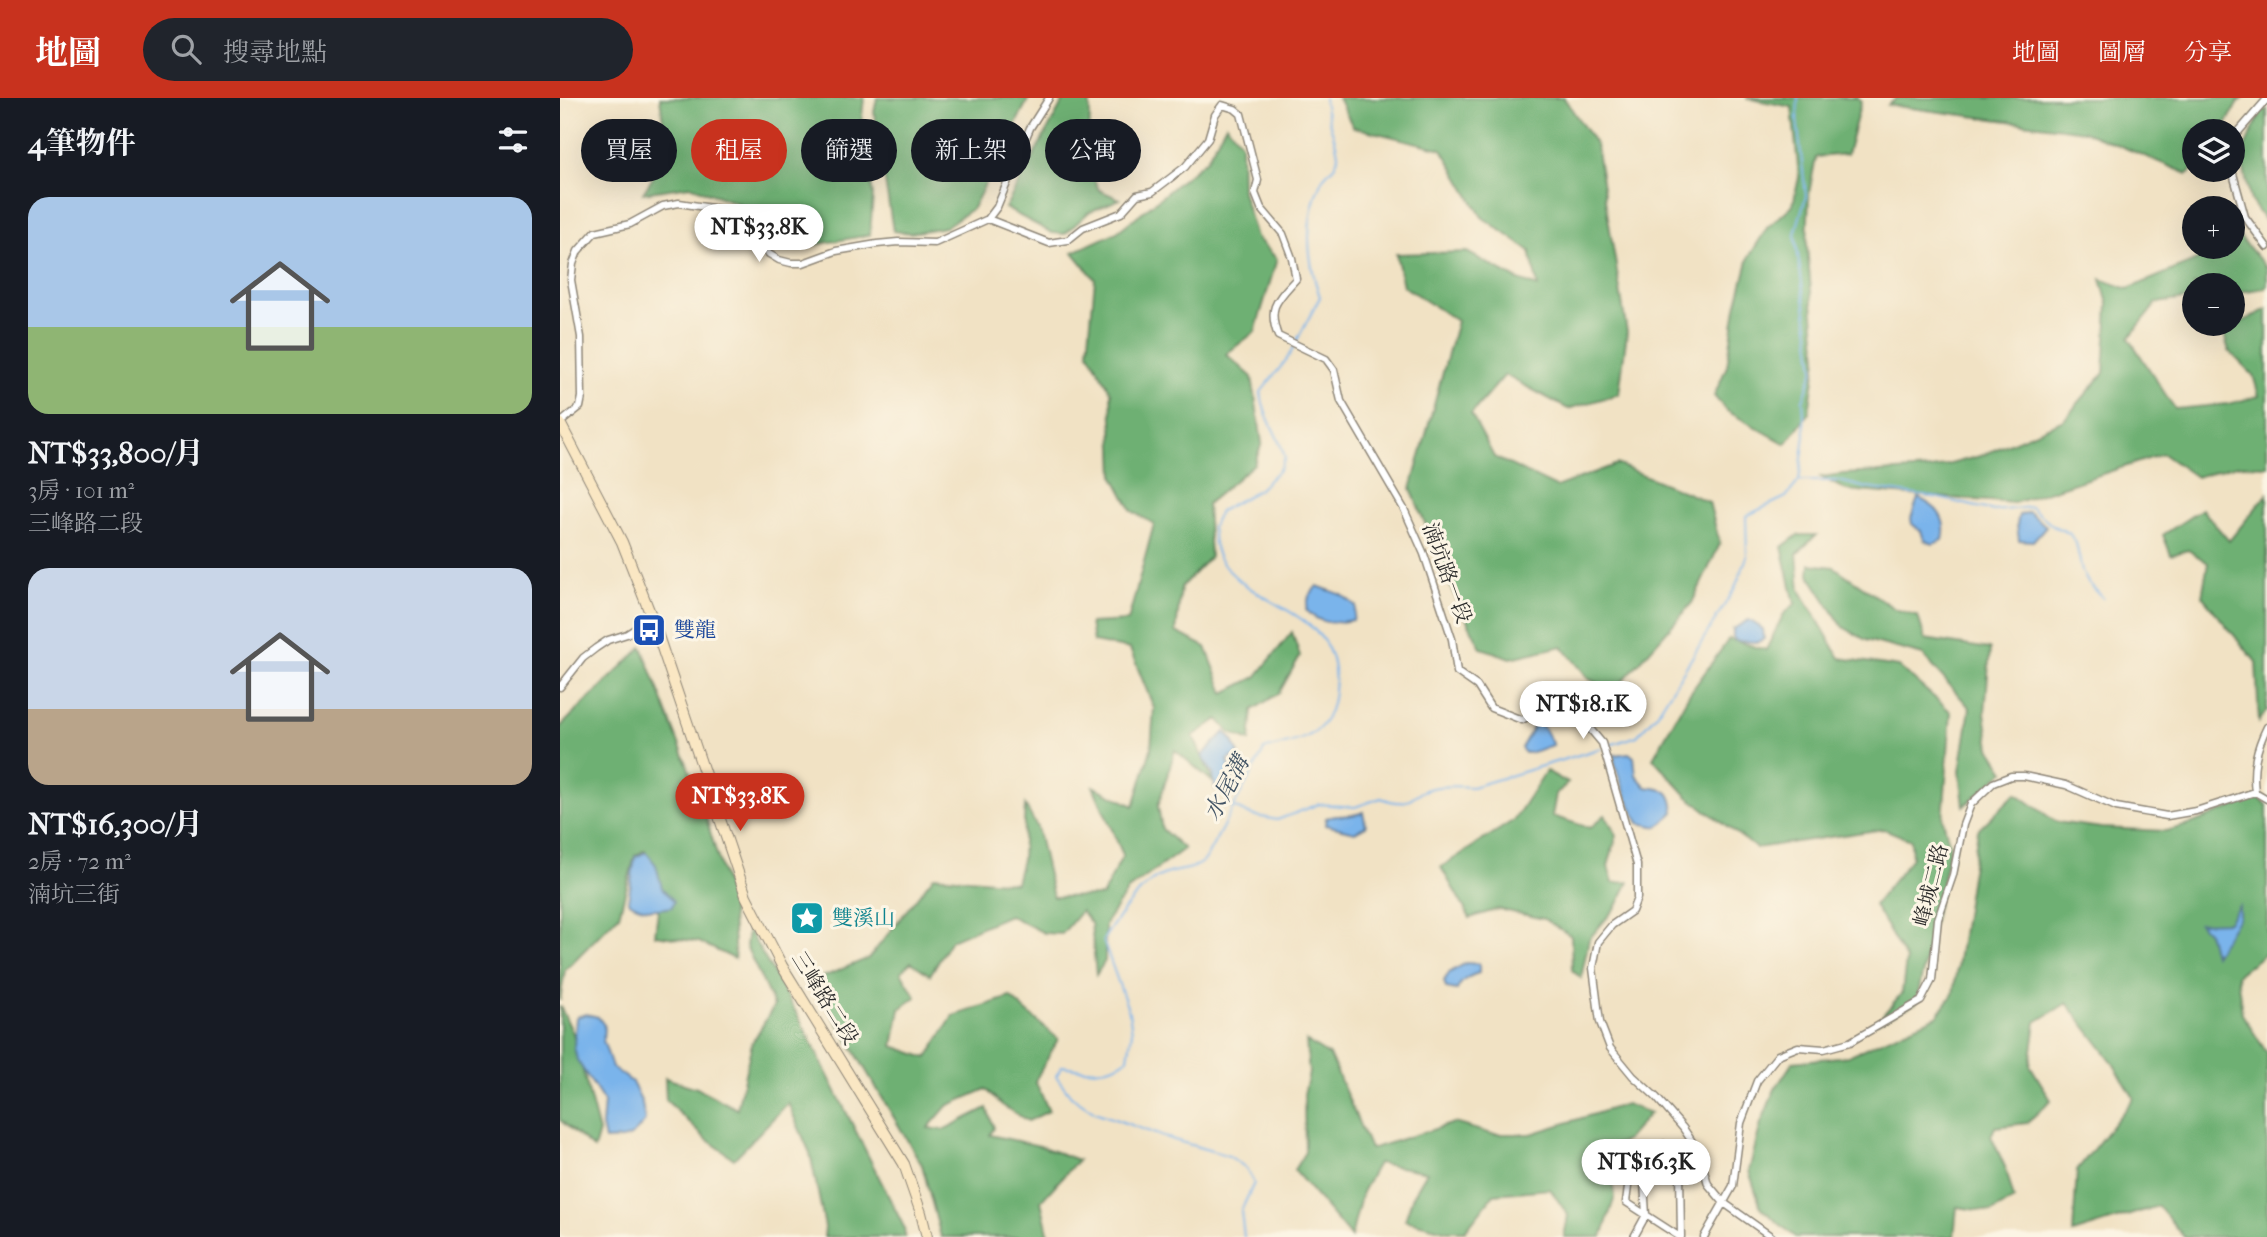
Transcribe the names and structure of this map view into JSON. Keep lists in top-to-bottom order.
{
  "streets": {
    "street": ["湳坑路一段", "峰城二路", "三峰路二段"]
  },
  "crossings": [
    ["湳坑路一段", "峰城二路"]
  ],
  "water": ["水尾溝"],
  "places": {
    "bus stop": ["雙龍"],
    "place": ["雙溪山"]
  },
  "page": {
    "header": "地圖",
    "search": "搜尋地點",
    "nav": ["地圖", "圖層", "分享"],
    "heading": "4筆物件",
    "map_buttons": ["+", "−"],
    "chip": [
      "買屋",
      "租屋",
      "篩選",
      "新上架",
      "公寓"
    ],
    "list": [
      {
        "name": "NT$33,800/月",
        "note": "3房 · 101 m² · 三峰路二段"
      },
      {
        "name": "NT$16,300/月",
        "note": "2房 · 72 m² · 湳坑三街"
      }
    ],
    "price": [
      "NT$33.8K",
      "NT$18.1K",
      "NT$33.8K",
      "NT$16.3K"
    ]
  }
}
